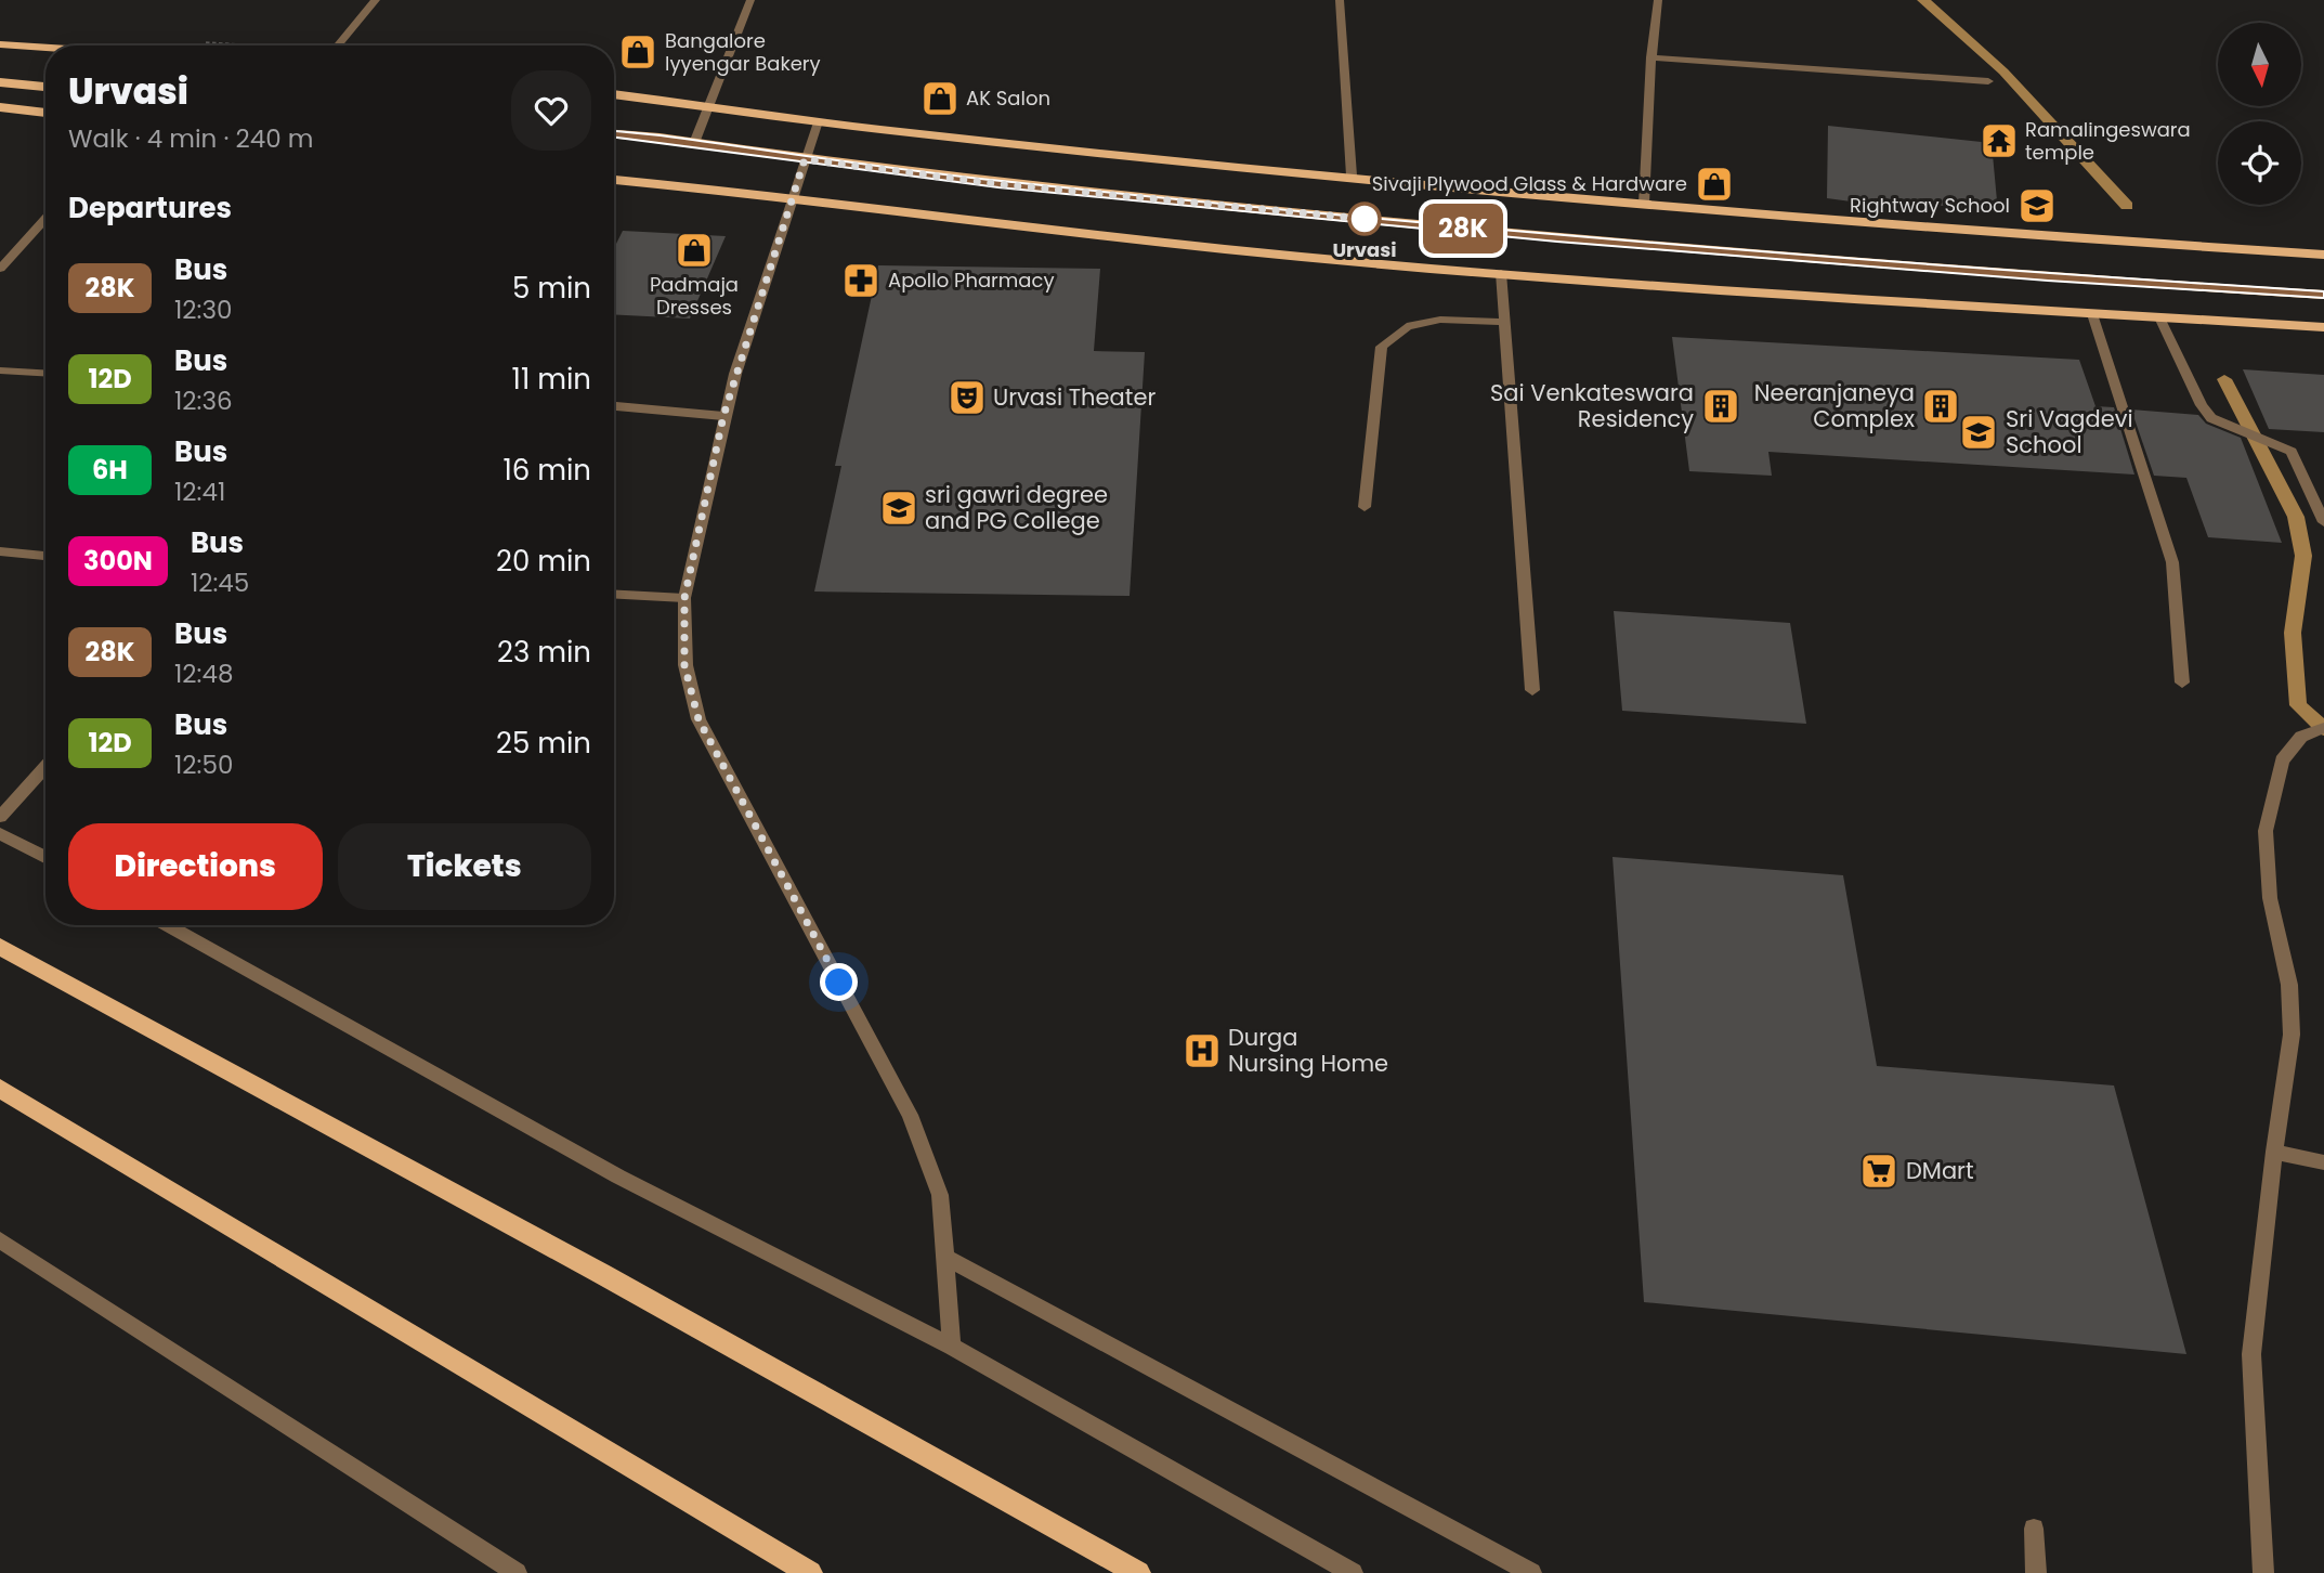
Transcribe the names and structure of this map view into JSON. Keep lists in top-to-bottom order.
{
  "places": {
    "shop": [
      "Bangalore Iyyengar Bakery",
      "AK Salon",
      "Sivaji Plywood Glass & Hardware",
      "Padmaja Dresses"
    ],
    "temple": ["Ramalingeswara temple"],
    "school or university": ["Rightway School", "Sri Vagdevi School", "sri gawri degree and PG College"],
    "other": ["Urvasi"],
    "pharmacy": ["Apollo Pharmacy"],
    "theatre": ["Urvasi Theater"],
    "building": ["Sai Venkateswara Residency", "Neeranjaneya Complex"],
    "hospital": ["Durga Nursing Home"],
    "supermarket": ["DMart"]
  },
  "lines": ["bus line 28K"],
  "north": "bottom",
  "page": {
    "on_map": "28K",
    "heading": [
      ["Urvasi", "Walk · 4 min · 240 m"],
      "Departures"
    ],
    "list": [
      {
        "mark": "28K",
        "name": "Bus",
        "note": "12:30",
        "value": "5 min"
      },
      {
        "mark": "12D",
        "name": "Bus",
        "note": "12:36",
        "value": "11 min"
      },
      {
        "mark": "6H",
        "name": "Bus",
        "note": "12:41",
        "value": "16 min"
      },
      {
        "mark": "300N",
        "name": "Bus",
        "note": "12:45",
        "value": "20 min"
      },
      {
        "mark": "28K",
        "name": "Bus",
        "note": "12:48",
        "value": "23 min"
      },
      {
        "mark": "12D",
        "name": "Bus",
        "note": "12:50",
        "value": "25 min"
      }
    ],
    "buttons": ["Directions", "Tickets"]
  }
}
